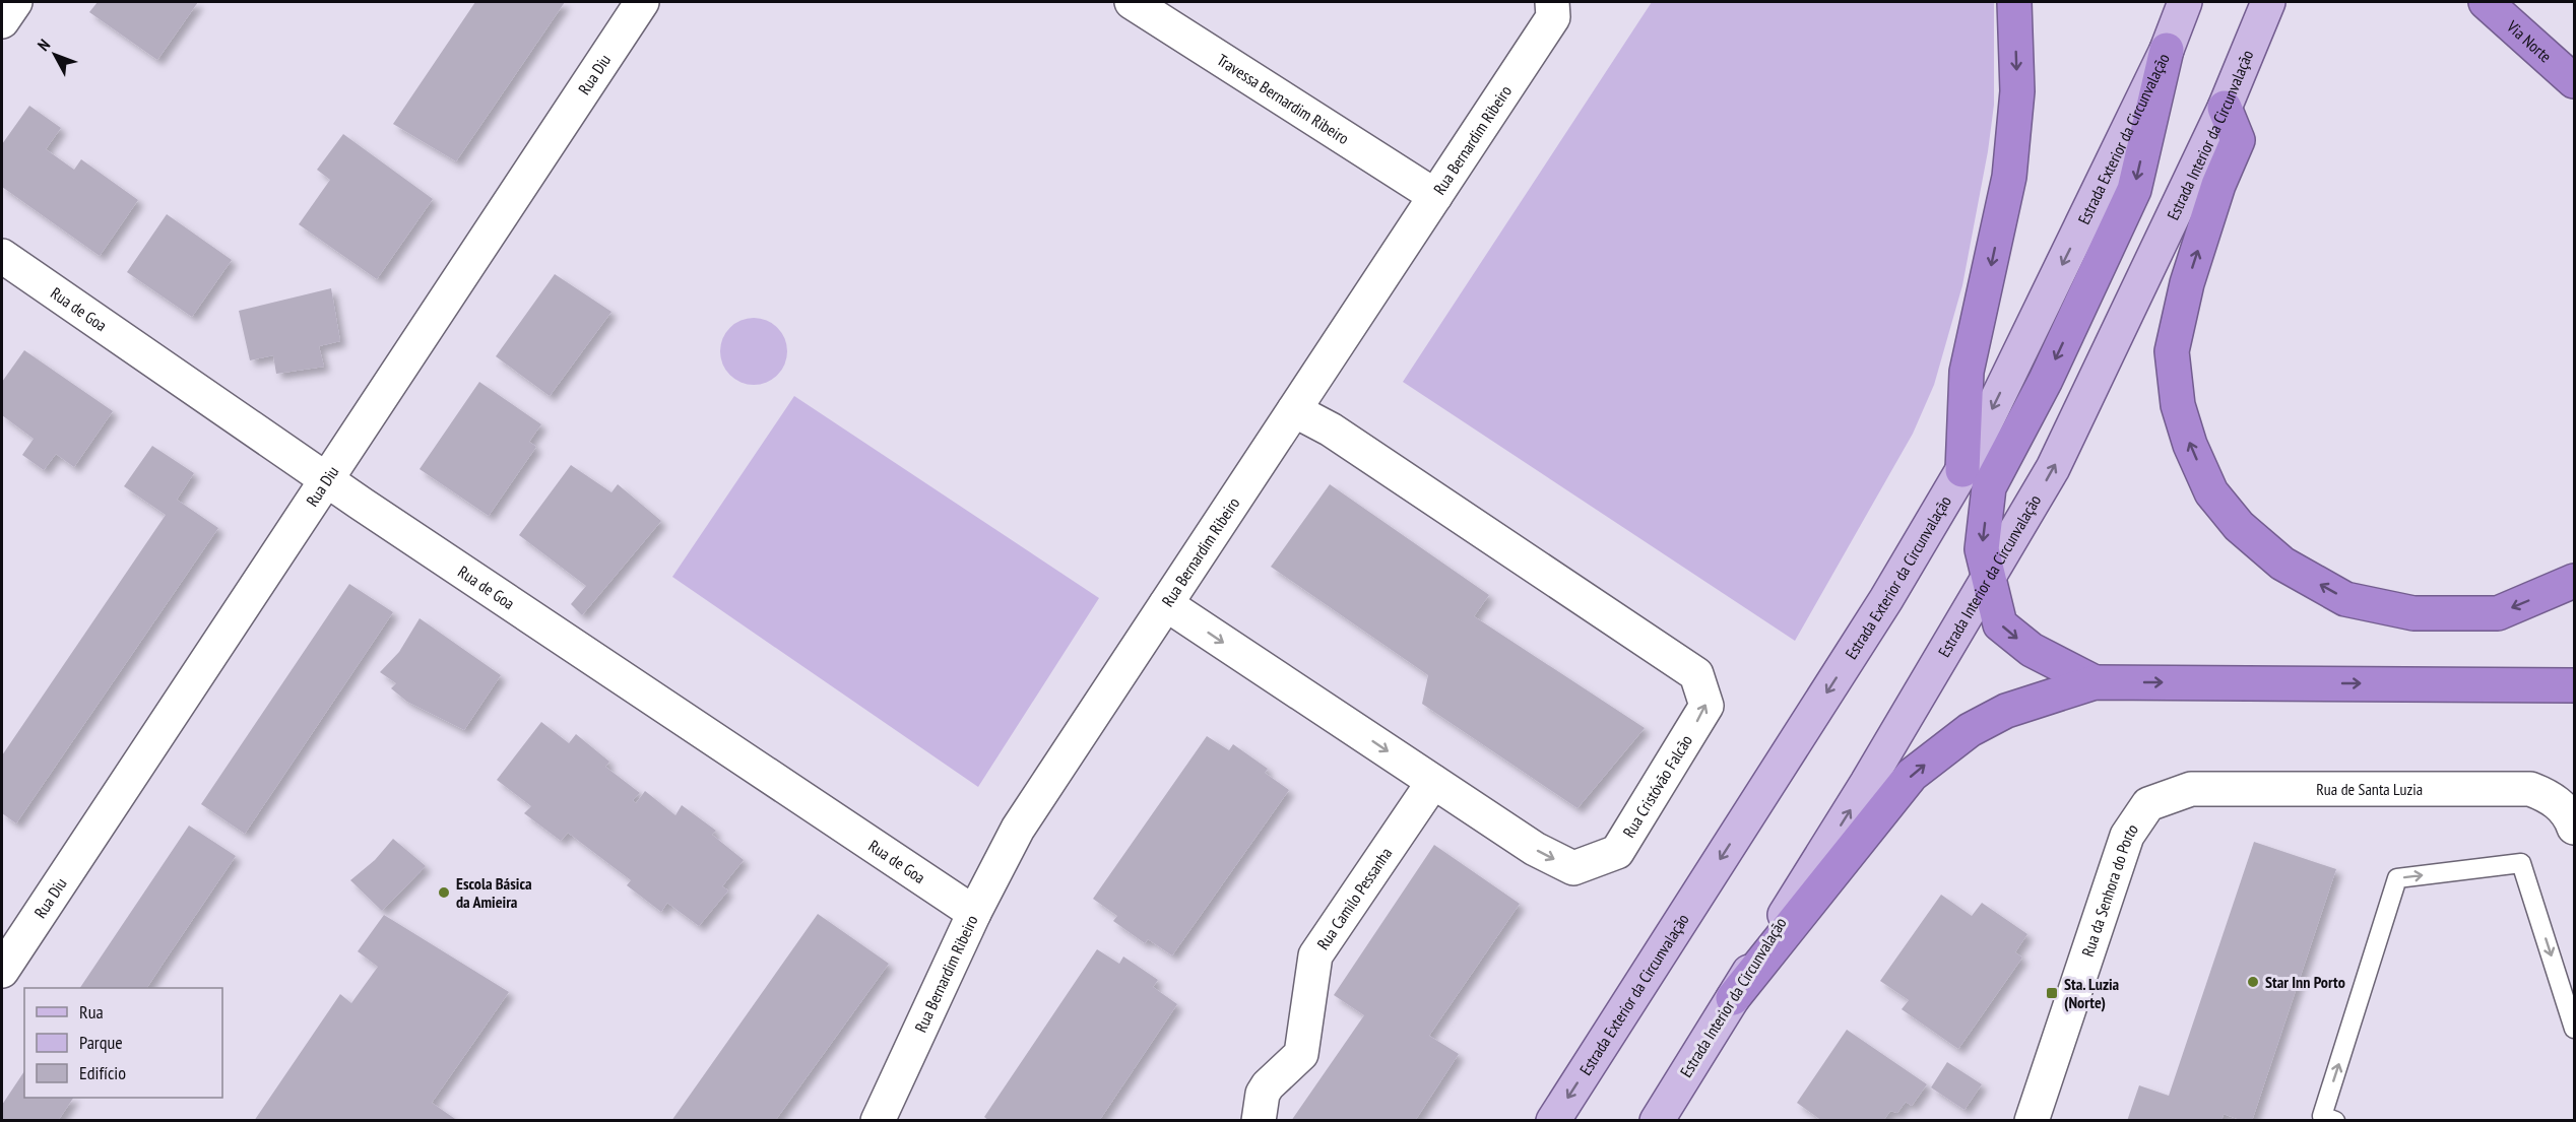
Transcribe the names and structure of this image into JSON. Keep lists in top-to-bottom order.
{
  "streets": {
    "highway": ["Via Norte"],
    "main road": ["Estrada Interior da Circunvalação", "Estrada Exterior da Circunvalação"],
    "street": [
      "Rua Diu",
      "Travessa Bernardim Ribeiro",
      "Rua Bernardim Ribeiro",
      "Rua de Goa",
      "Rua Cristóvão Falcão",
      "Rua de Santa Luzia",
      "Rua da Senhora do Porto",
      "Rua Camilo Pessanha"
    ]
  },
  "crossings": [
    ["Rua Diu", "Rua de Goa"],
    ["Travessa Bernardim Ribeiro", "Rua Bernardim Ribeiro"],
    ["Rua Bernardim Ribeiro", "Rua de Goa"],
    ["Rua Bernardim Ribeiro", "Rua Cristóvão Falcão"],
    ["Rua Cristóvão Falcão", "Rua Camilo Pessanha"],
    ["Rua de Santa Luzia", "Rua da Senhora do Porto"]
  ],
  "one_way": ["Estrada Interior da Circunvalação", "Estrada Exterior da Circunvalação"],
  "places": {
    "other": ["Escola Básica da Amieira", "Star Inn Porto"],
    "transit": ["Sta. Luzia (Norte)"]
  },
  "legend": ["Rua", "Parque", "Edifício"],
  "north": "top left"
}
